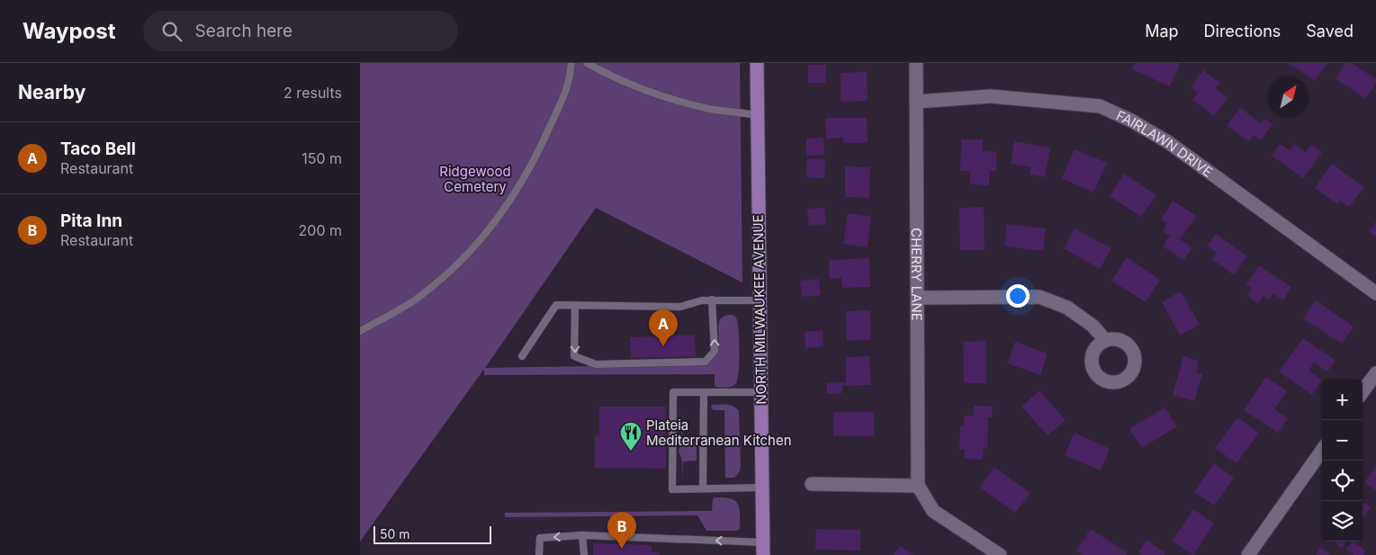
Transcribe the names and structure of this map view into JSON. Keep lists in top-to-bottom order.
{
  "streets": {
    "main road": ["NORTH MILWAUKEE AVENUE"],
    "street": ["FAIRLAWN DRIVE", "CHERRY LANE"]
  },
  "crossings": [
    ["FAIRLAWN DRIVE", "CHERRY LANE"]
  ],
  "parks": ["Ridgewood Cemetery"],
  "places": {
    "restaurant": ["Plateia Mediterranean Kitchen"]
  },
  "scale_bar": "50 m",
  "north": "top right",
  "page": {
    "header": "Waypost",
    "search": "Search here",
    "nav": ["Map", "Directions", "Saved"],
    "heading": ["Nearby", "2 results"],
    "list": [
      {
        "mark": "A",
        "name": "Taco Bell",
        "note": "Restaurant",
        "value": "150 m"
      },
      {
        "mark": "B",
        "name": "Pita Inn",
        "note": "Restaurant",
        "value": "200 m"
      }
    ],
    "pins": ["A", "B"],
    "map_buttons": ["+", "−"],
    "scale": "50 m"
  }
}
